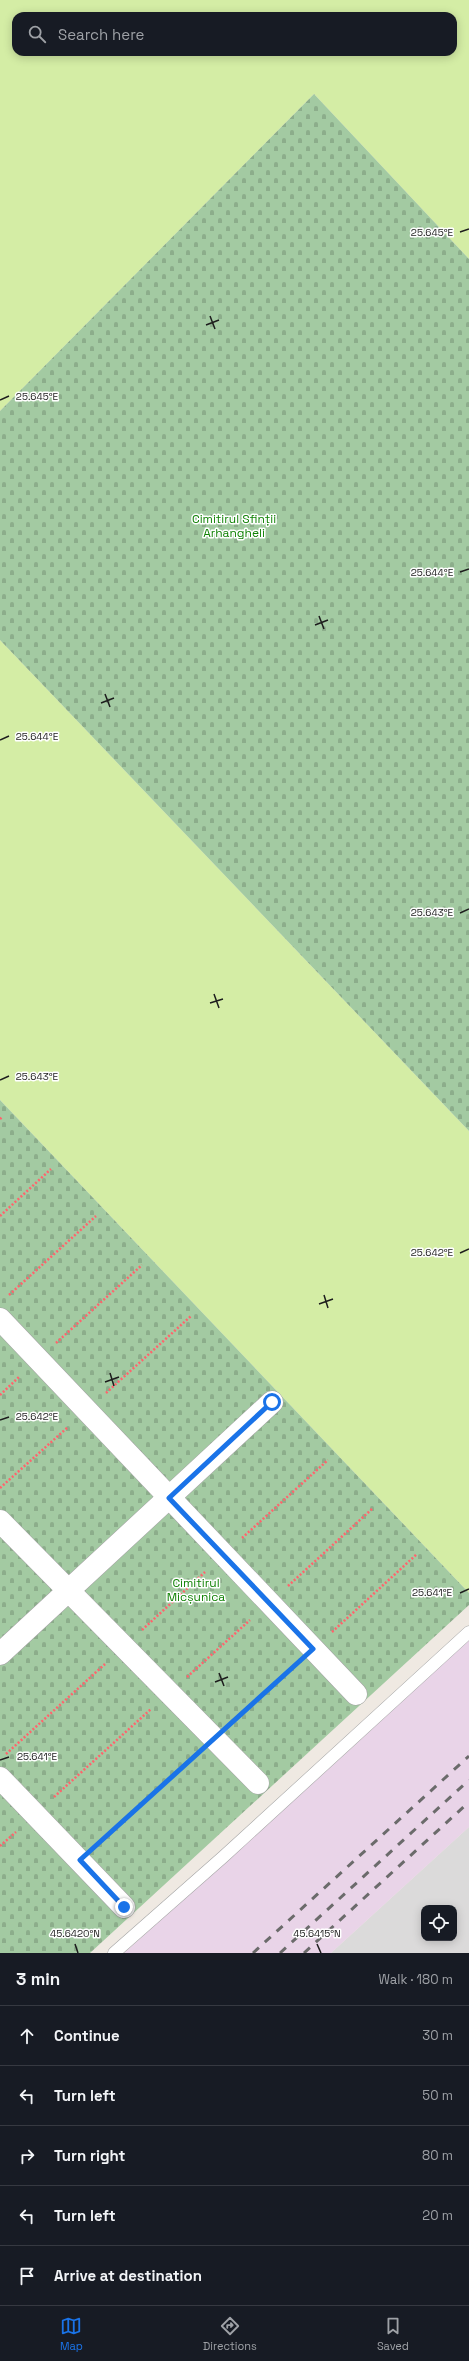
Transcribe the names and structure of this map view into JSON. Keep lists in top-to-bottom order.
{
  "parks": ["Cimitirul Sfinții Arhangheli", "Cimitirul Micșunica"],
  "page": {
    "search": "Search here",
    "heading": ["3 min", "Walk · 180 m"],
    "list": [
      ["Continue", "30 m"],
      ["Turn left", "50 m"],
      ["Turn right", "80 m"],
      ["Turn left", "20 m"],
      "Arrive at destination"
    ],
    "nav": ["Map", "Directions", "Saved"]
  },
  "coordinates": [
    "25.645°E",
    "25.644°E",
    "25.643°E",
    "25.642°E",
    "25.641°E",
    "45.6420°N",
    "45.6415°N"
  ]
}
